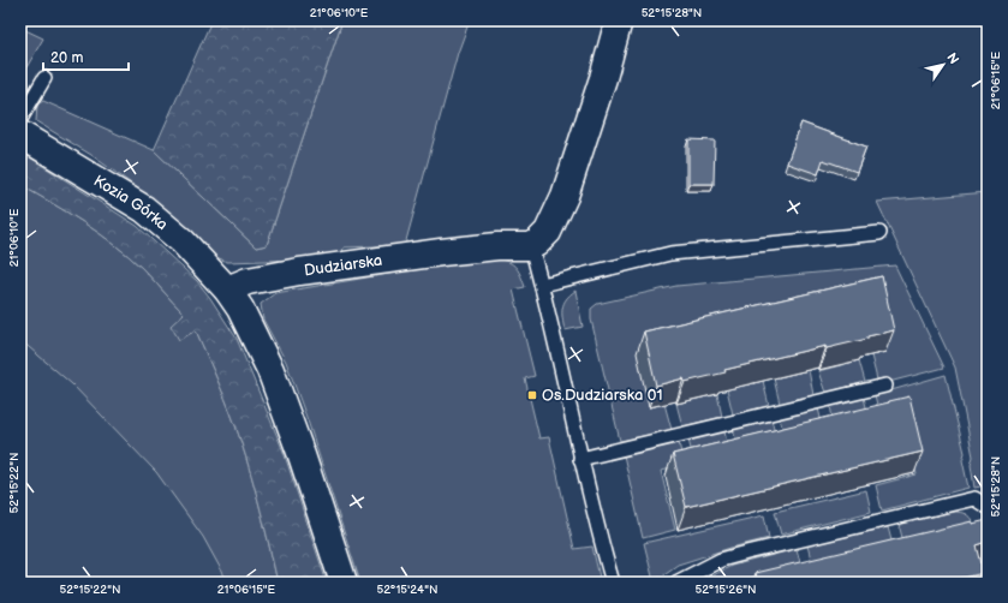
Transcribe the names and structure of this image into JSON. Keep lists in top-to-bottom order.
{
  "streets": {
    "street": ["Kozia Górka", "Dudziarska"]
  },
  "crossings": [
    ["Kozia Górka", "Dudziarska"]
  ],
  "places": {
    "transit": ["Os.Dudziarska 01"]
  },
  "scale_bar": "20 m",
  "north": "top right",
  "coordinates": [
    "21°06'10\"E",
    "52°15'28\"N",
    "21°06'15\"E",
    "52°15'22\"N",
    "52°15'24\"N",
    "52°15'26\"N"
  ]
}
